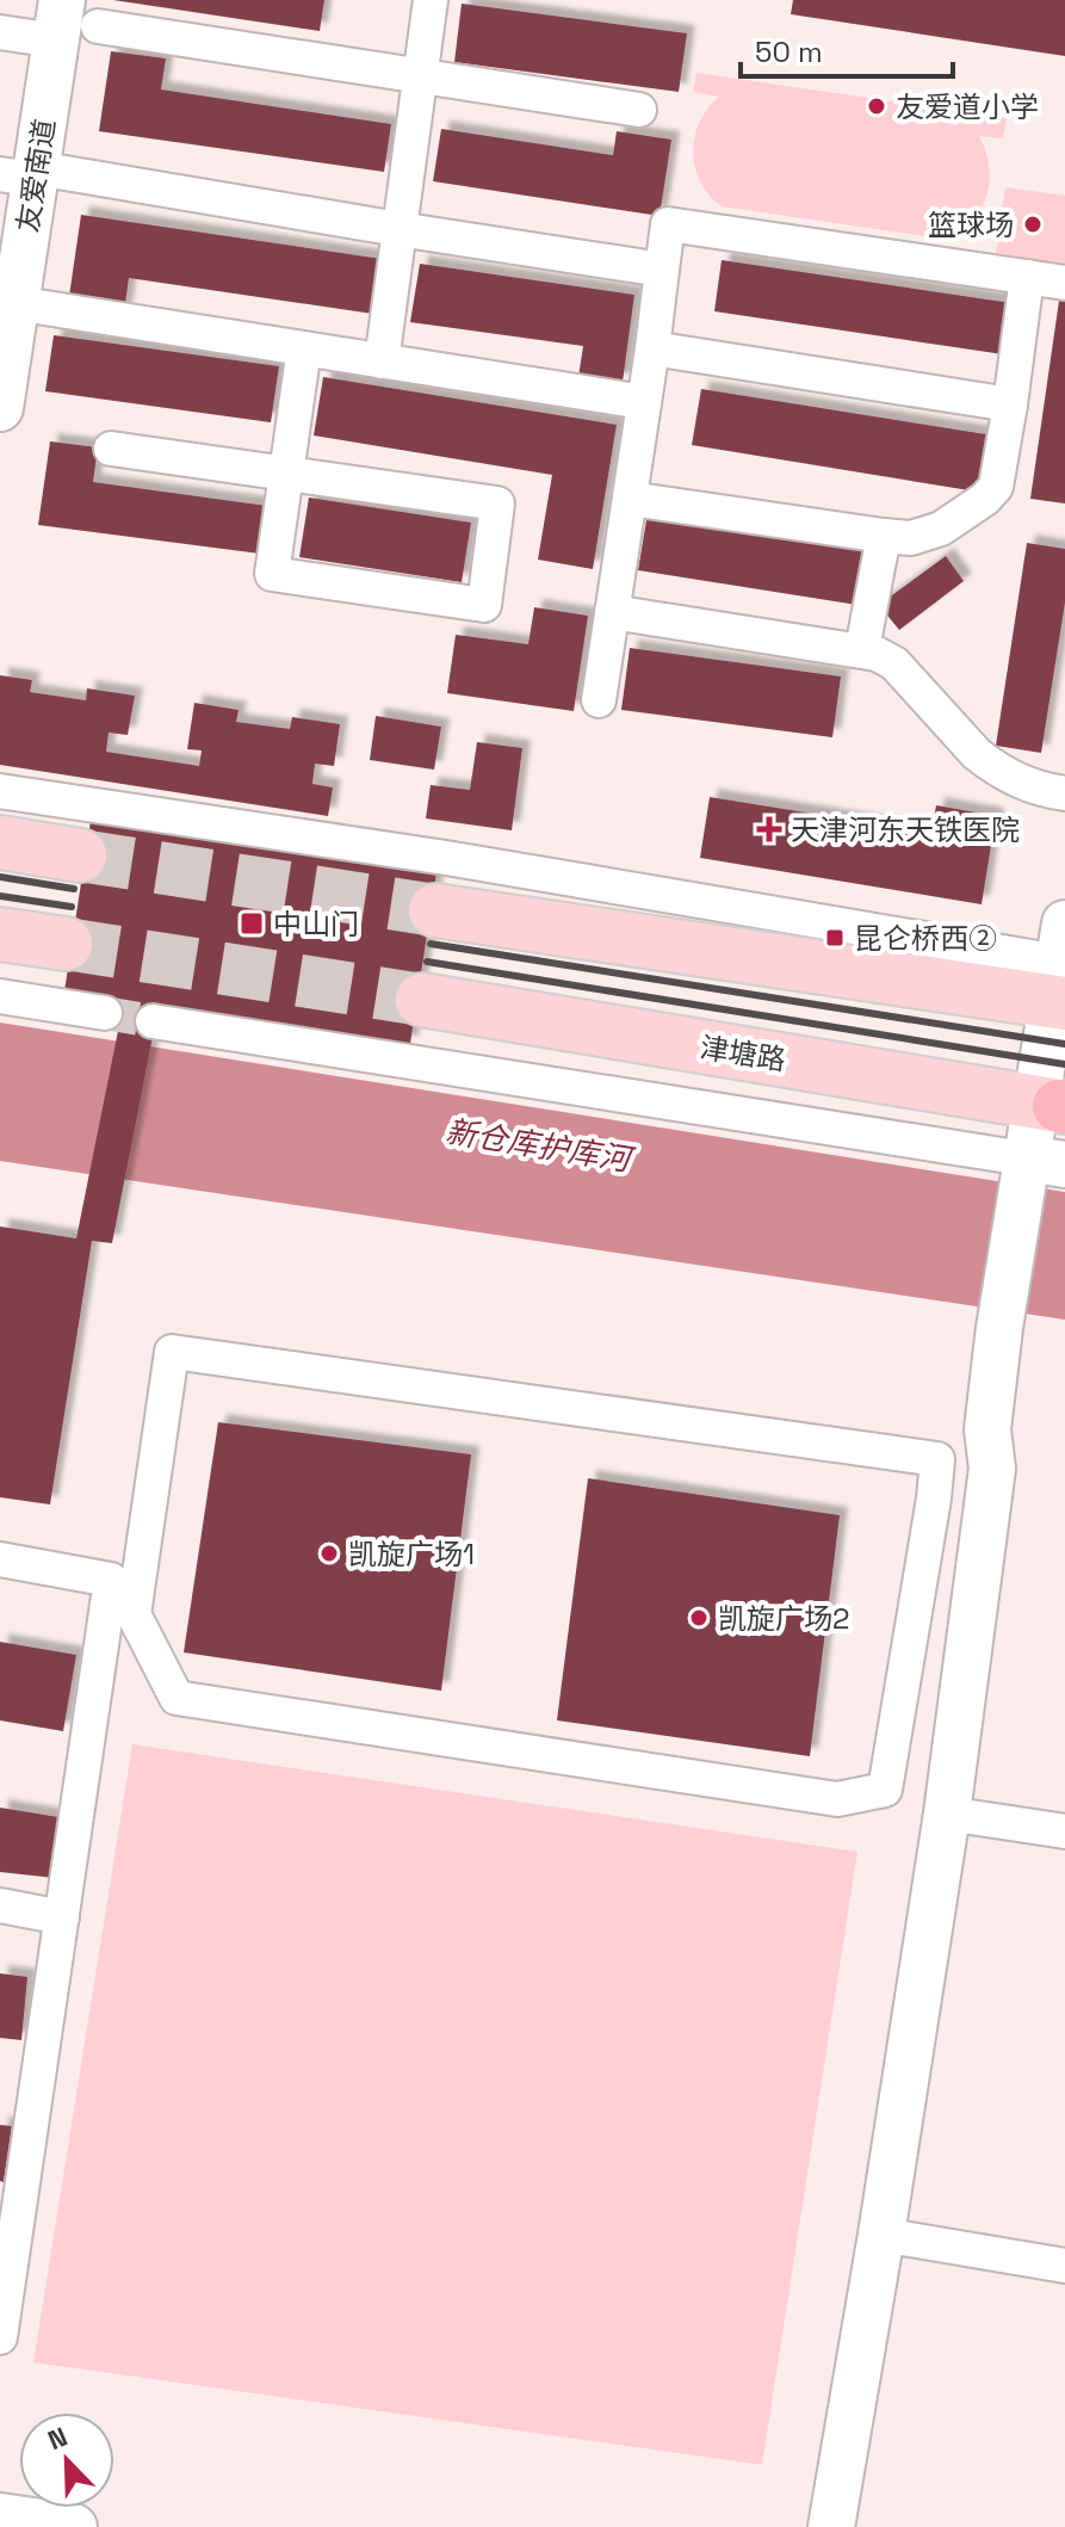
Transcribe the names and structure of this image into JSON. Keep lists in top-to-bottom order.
{
  "streets": {
    "main road": ["津塘路"],
    "street": ["友爱南道"]
  },
  "water": ["新仓库护库河"],
  "places": {
    "other": [
      "友爱道小学",
      "篮球场",
      "凯旋广场1",
      "凯旋广场2"
    ],
    "health": ["天津河东天铁医院"],
    "transit": ["中山门", "昆仑桥西②"]
  },
  "scale_bar": "50 m",
  "north": "top left"
}
